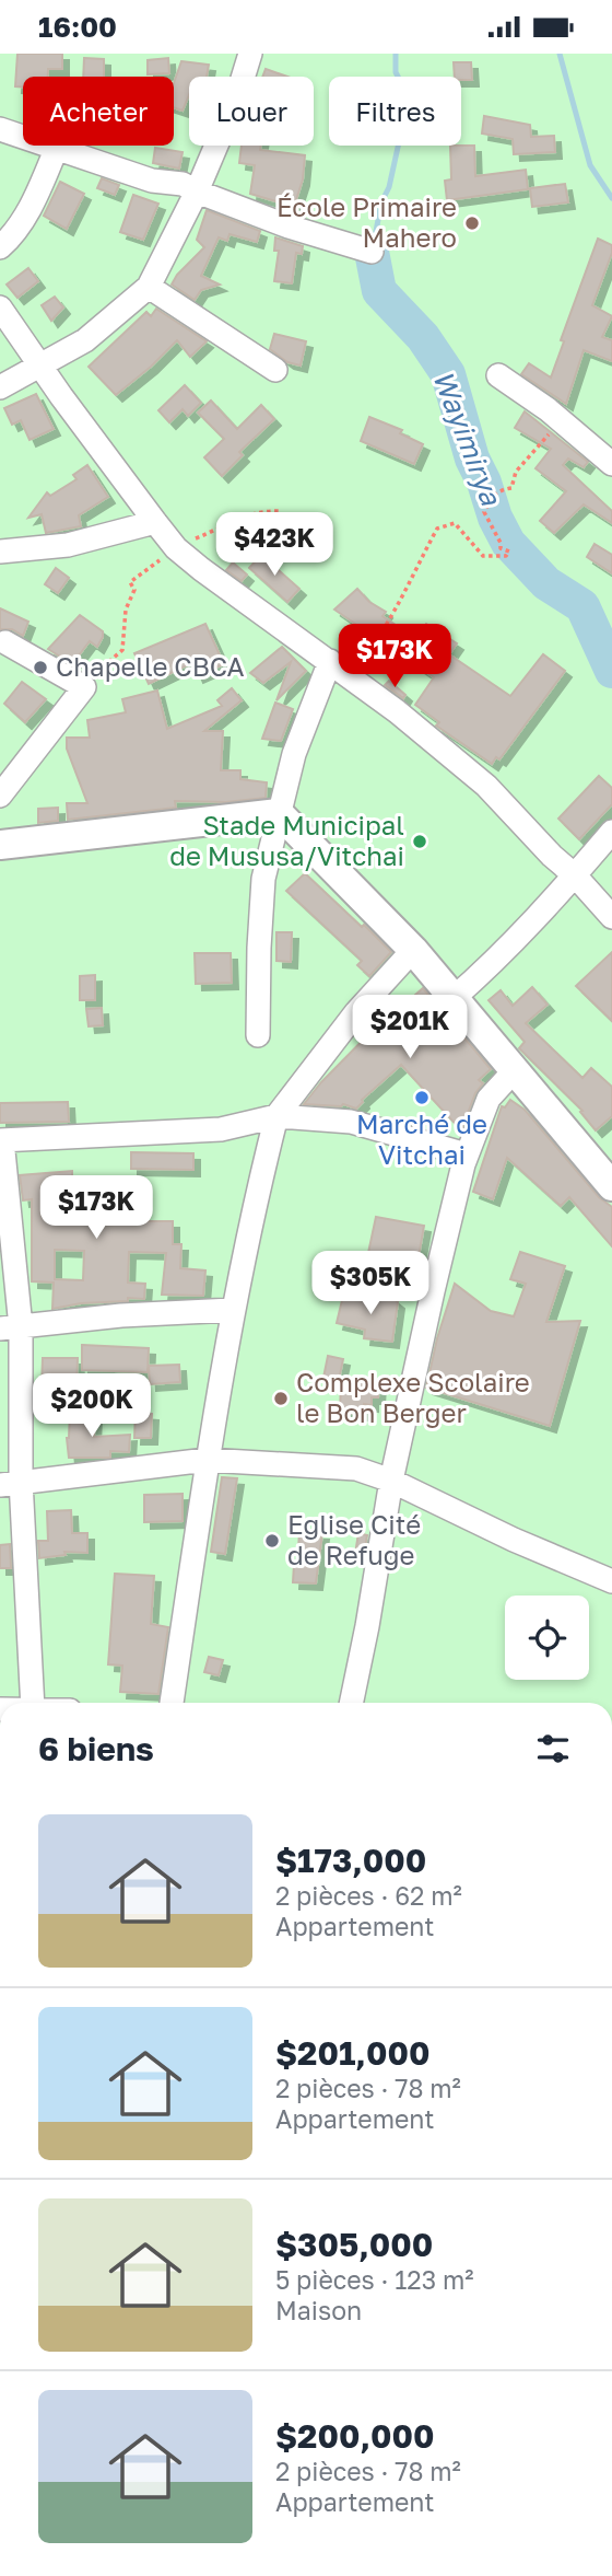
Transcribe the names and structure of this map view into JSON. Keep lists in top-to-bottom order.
{
  "water": ["Wayimirya"],
  "places": [
    "École Primaire Mahero",
    "Chapelle CBCA",
    "Stade Municipal de Mususa/Vitchai",
    "Marché de Vitchai",
    "Complexe Scolaire le Bon Berger",
    "Eglise Cité de Refuge"
  ],
  "page": {
    "status": "16:00",
    "chip": ["Acheter", "Louer", "Filtres"],
    "price": [
      "$423K",
      "$173K",
      "$201K",
      "$173K",
      "$305K",
      "$200K"
    ],
    "heading": "6 biens",
    "list": [
      {
        "name": "$173,000",
        "note": "2 pièces · 62 m² · Appartement"
      },
      {
        "name": "$201,000",
        "note": "2 pièces · 78 m² · Appartement"
      },
      {
        "name": "$305,000",
        "note": "5 pièces · 123 m² · Maison"
      },
      {
        "name": "$200,000",
        "note": "2 pièces · 78 m² · Appartement"
      }
    ]
  }
}
